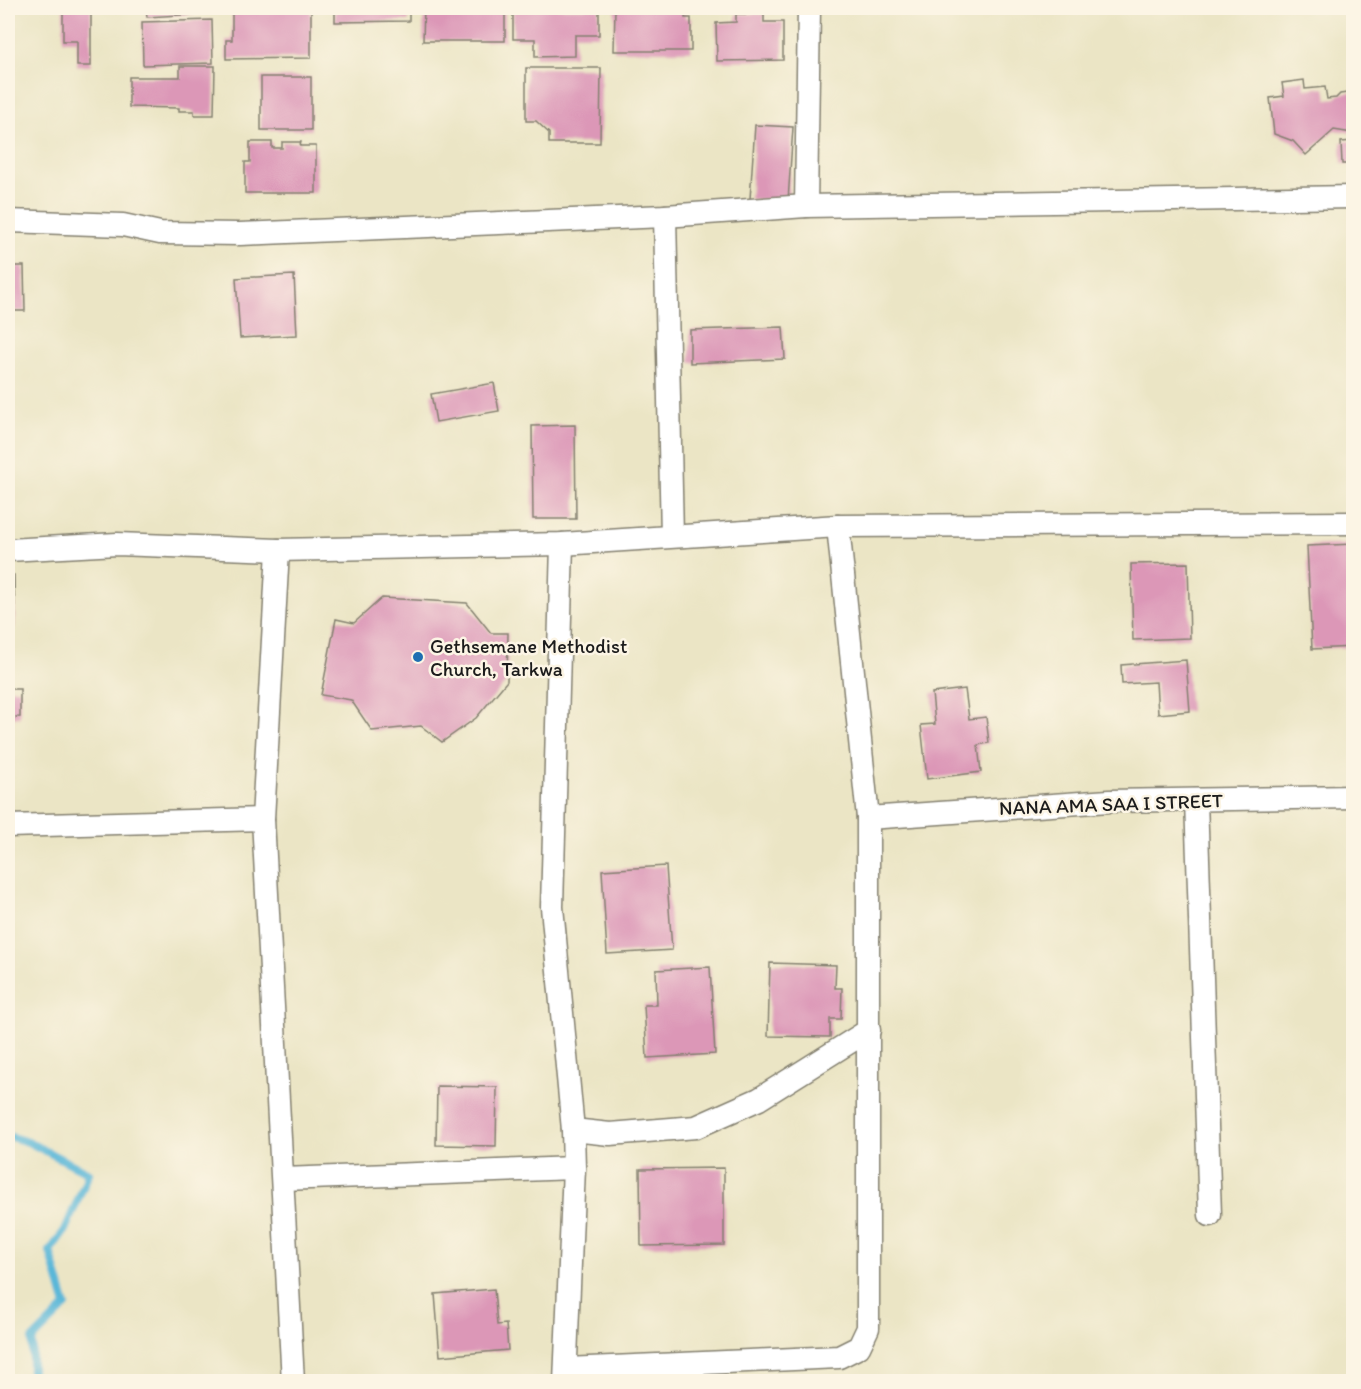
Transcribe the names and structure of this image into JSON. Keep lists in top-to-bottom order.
{
  "streets": {
    "street": ["NANA AMA SAA I STREET"]
  },
  "places": ["Gethsemane Methodist Church, Tarkwa"]
}
